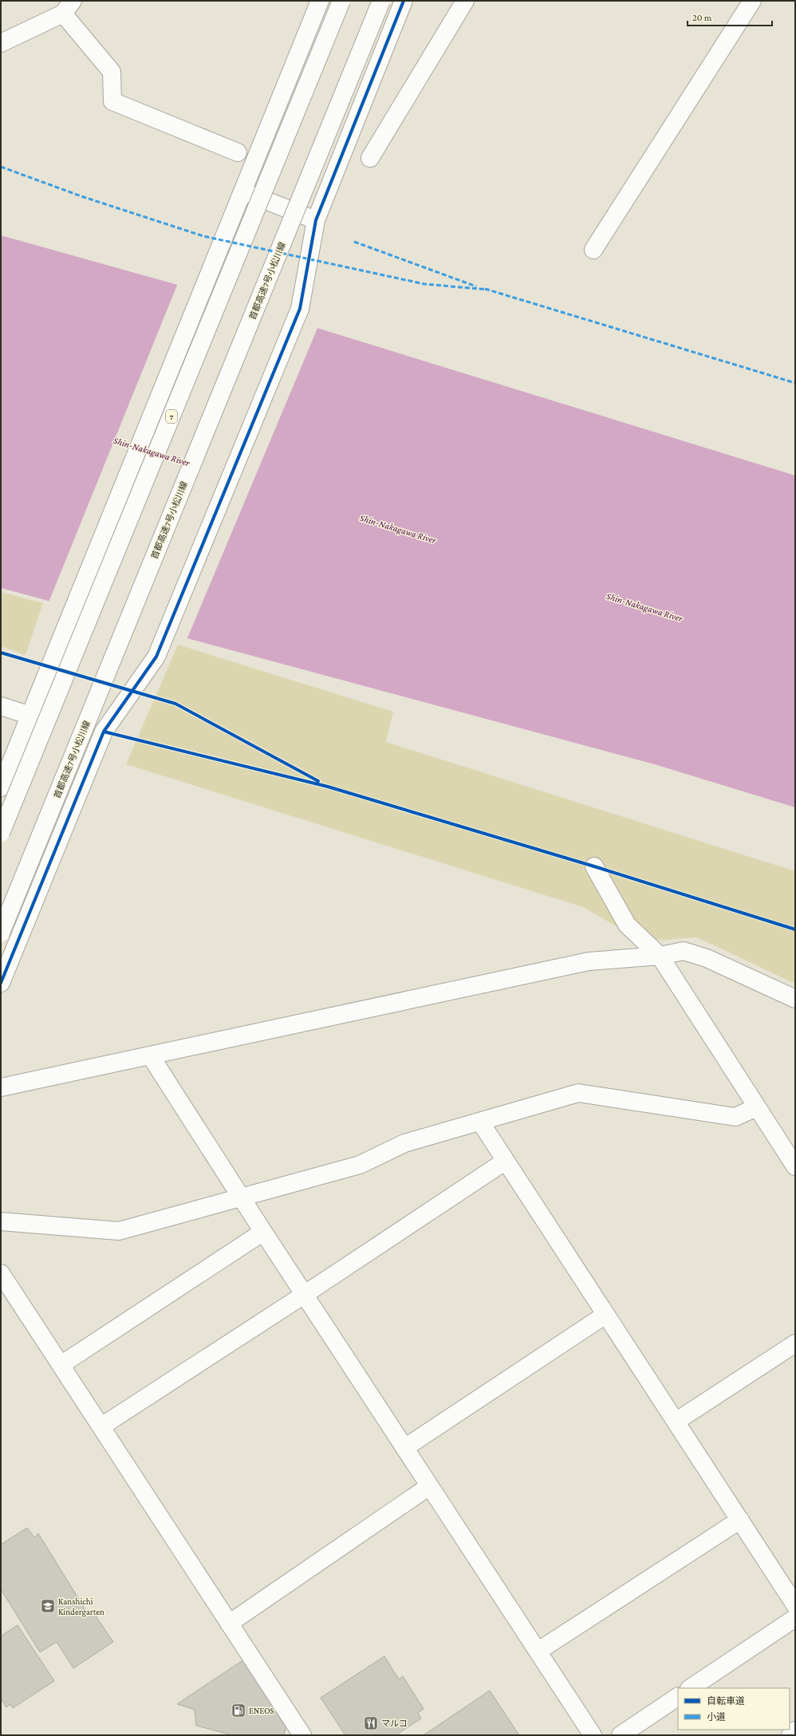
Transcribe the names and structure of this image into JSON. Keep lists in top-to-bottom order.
{
  "streets": {
    "main road": ["首都高速7号小松川線", "7"]
  },
  "water": ["Shin-Nakagawa River"],
  "places": {
    "school or university": ["Kanshichi Kindergarten"],
    "fuel station": ["ENEOS"],
    "restaurant": ["マルコ"]
  },
  "legend": ["自転車道", "小道"],
  "scale_bar": "20 m"
}
